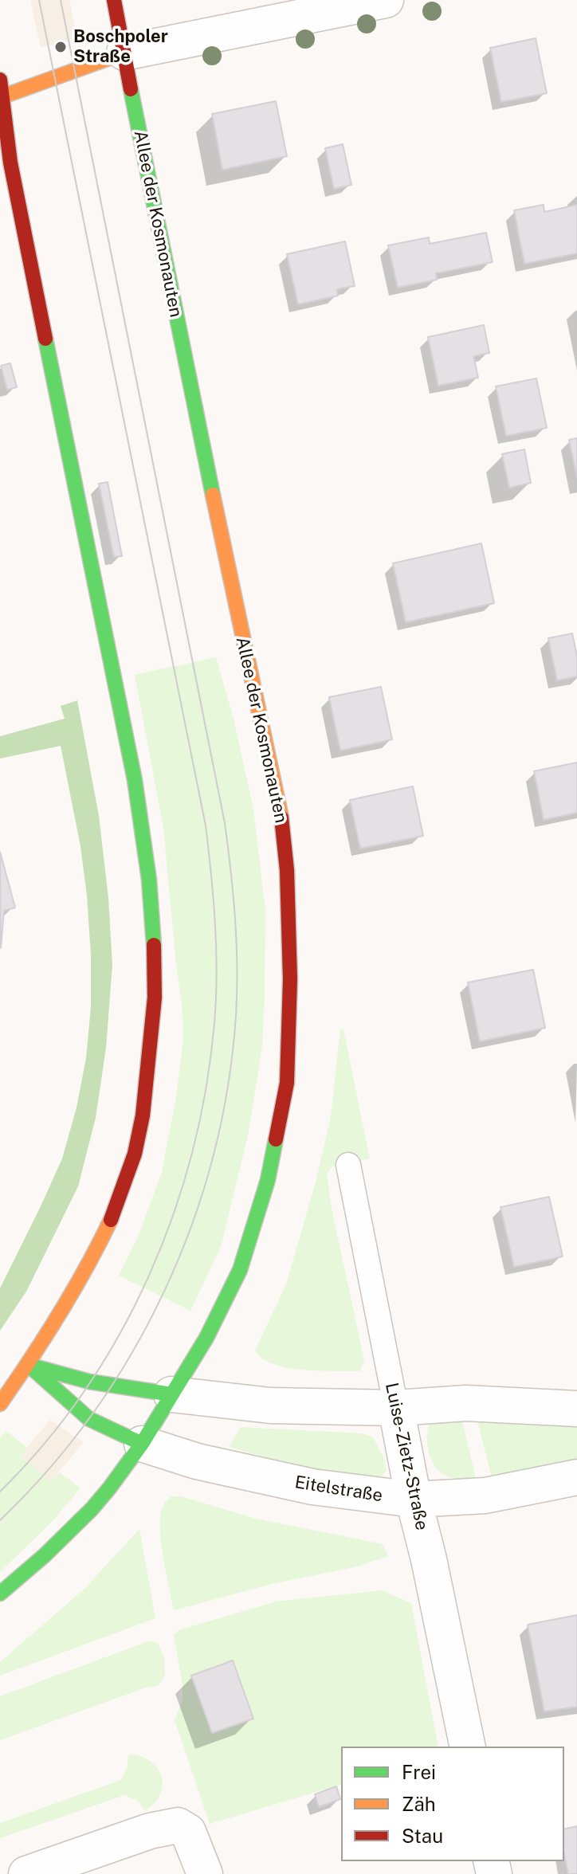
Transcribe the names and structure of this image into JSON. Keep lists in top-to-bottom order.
{
  "streets": {
    "main road": ["Allee der Kosmonauten"],
    "street": ["Luise-Zietz-Straße", "Eitelstraße"]
  },
  "crossings": [
    ["Allee der Kosmonauten", "Eitelstraße"],
    ["Luise-Zietz-Straße", "Eitelstraße"]
  ],
  "places": ["Boschpoler Straße"],
  "legend": ["Frei", "Zäh", "Stau"]
}
